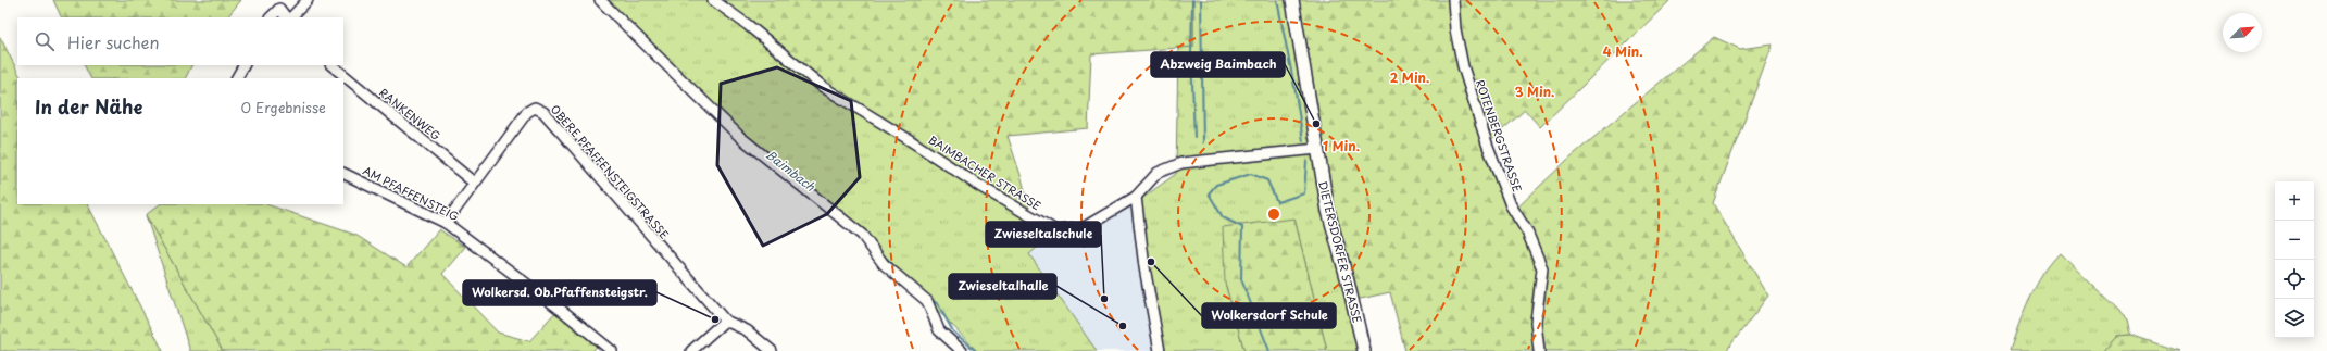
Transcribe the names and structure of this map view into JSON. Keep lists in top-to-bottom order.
{
  "streets": {
    "street": [
      "RANKENWEG",
      "ROTENBERGSTRASSE",
      "OBERE PFAFFENSTEIGSTRASSE",
      "BAIMBACHER STRASSE",
      "AM PFAFFENSTEIG",
      "DIETERSDORFER STRASSE"
    ]
  },
  "crossings": [
    ["RANKENWEG", "OBERE PFAFFENSTEIGSTRASSE"],
    ["OBERE PFAFFENSTEIGSTRASSE", "AM PFAFFENSTEIG"],
    ["BAIMBACHER STRASSE", "DIETERSDORFER STRASSE"]
  ],
  "water": ["Baimbach"],
  "places": [
    "Abzweig Baimbach",
    "Wolkersdorf Schule",
    "Zwieseltalschule",
    "Wolkersd. Ob.Pfaffensteigstr.",
    "Zwieseltalhalle"
  ],
  "north": "top right",
  "page": {
    "search": "Hier suchen",
    "heading": ["In der Nähe", "0 Ergebnisse"],
    "map_buttons": ["+", "−"]
  },
  "rings": [
    "4 Min.",
    "2 Min.",
    "3 Min.",
    "1 Min."
  ]
}
